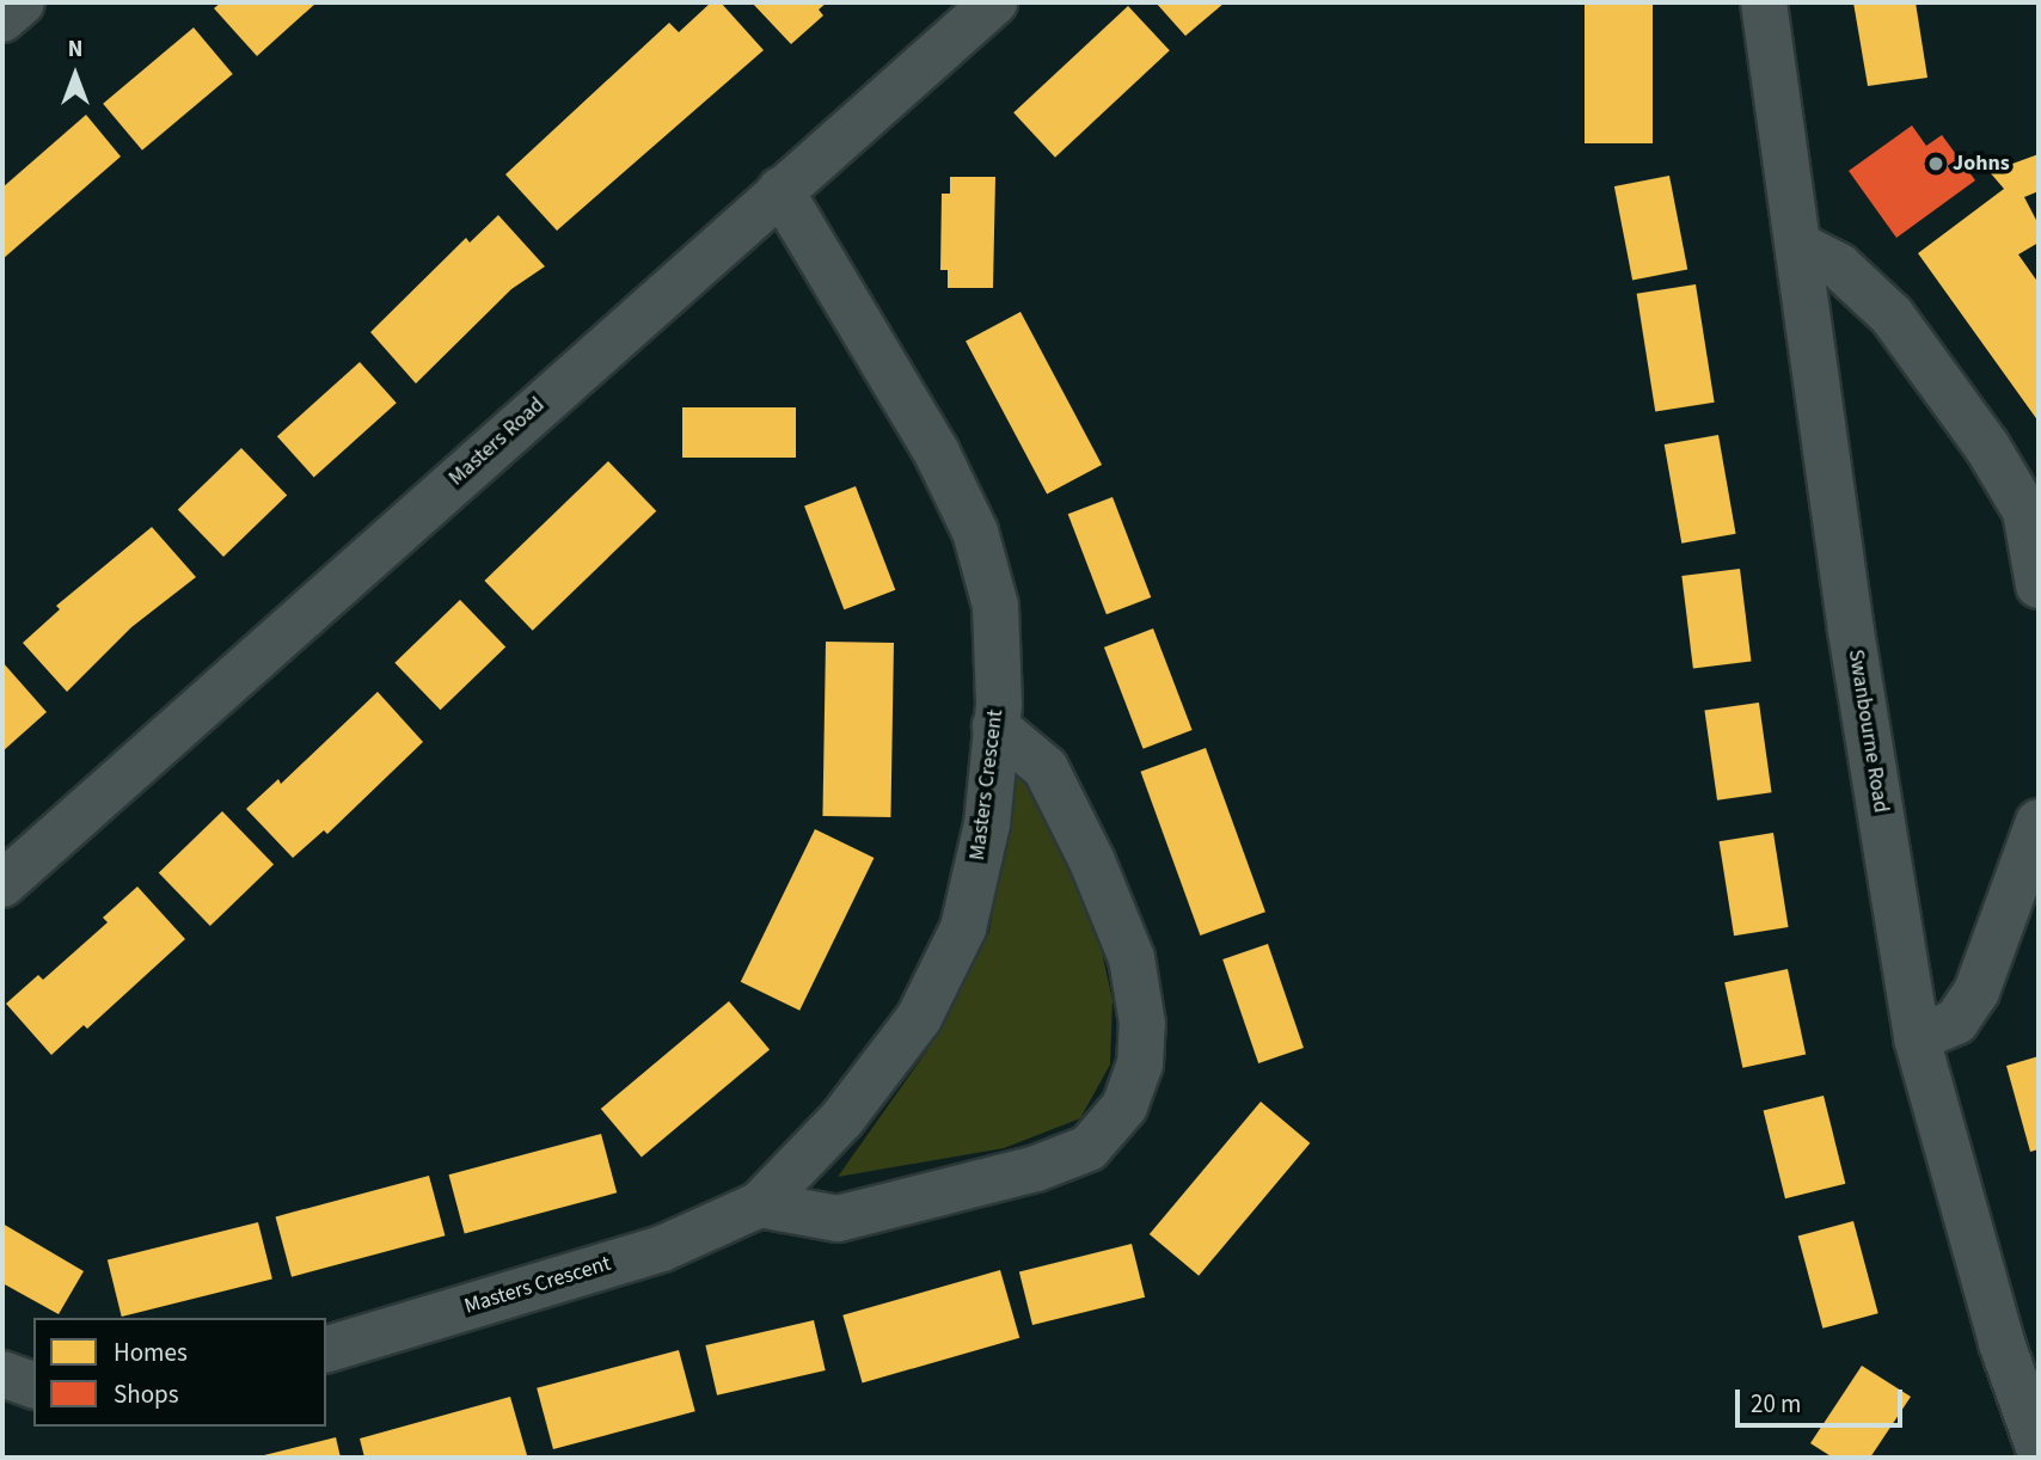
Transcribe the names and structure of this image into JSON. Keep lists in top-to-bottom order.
{
  "streets": {
    "street": ["Masters Road", "Swanbourne Road", "Masters Crescent"]
  },
  "crossings": [
    ["Masters Road", "Masters Crescent"]
  ],
  "places": ["Johns"],
  "legend": ["Homes", "Shops"],
  "scale_bar": "20 m",
  "north": "top"
}
